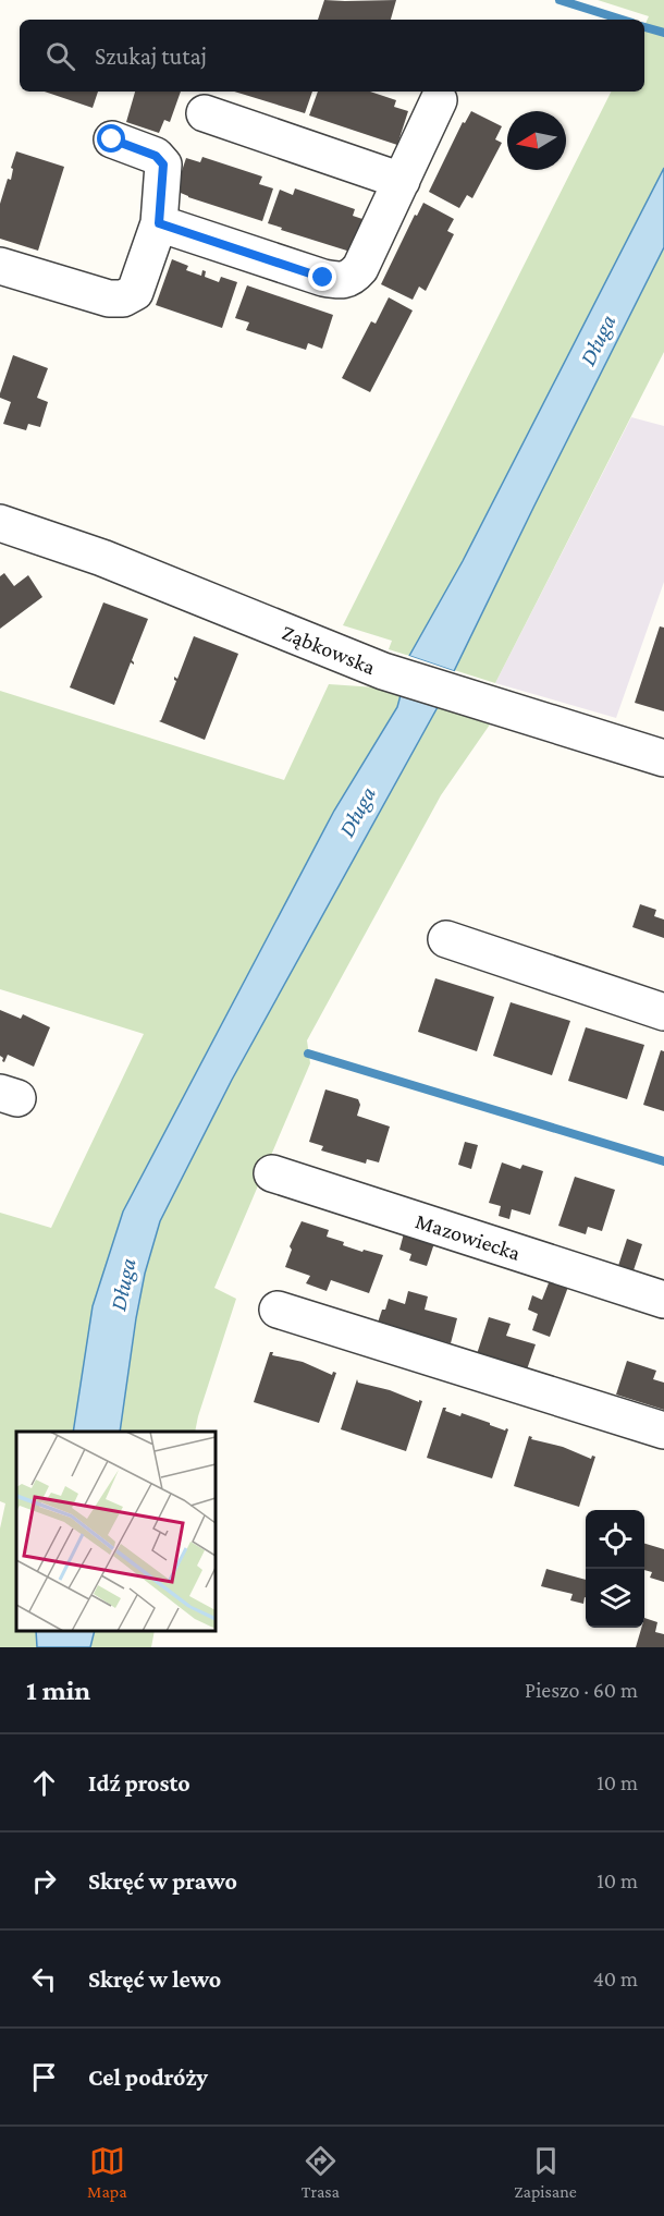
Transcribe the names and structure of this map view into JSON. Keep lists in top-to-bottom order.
{
  "streets": {
    "street": ["Ząbkowska", "Mazowiecka"]
  },
  "water": ["Długa"],
  "north": "left",
  "page": {
    "search": "Szukaj tutaj",
    "heading": ["1 min", "Pieszo · 60 m"],
    "list": [
      ["Idź prosto", "10 m"],
      ["Skręć w prawo", "10 m"],
      ["Skręć w lewo", "40 m"],
      "Cel podróży"
    ],
    "nav": ["Mapa", "Trasa", "Zapisane"]
  }
}
